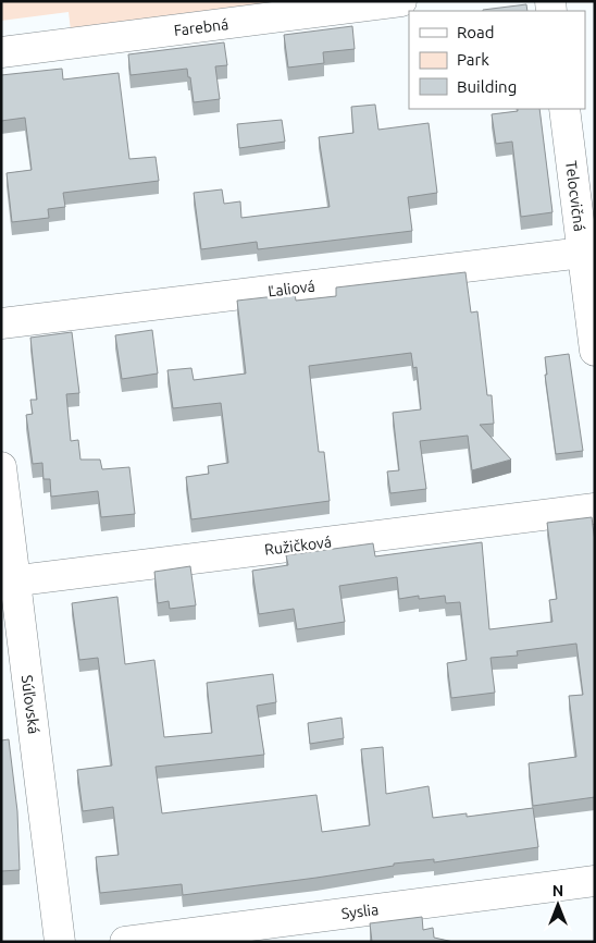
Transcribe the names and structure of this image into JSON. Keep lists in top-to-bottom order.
{
  "streets": {
    "street": [
      "Farebná",
      "Telocvičná",
      "Ľaliová",
      "Ružičková",
      "Súľovská",
      "Syslia"
    ]
  },
  "crossings": [
    ["Telocvičná", "Ľaliová"],
    ["Ružičková", "Súľovská"]
  ],
  "legend": ["Road", "Park", "Building"],
  "north": "top"
}
